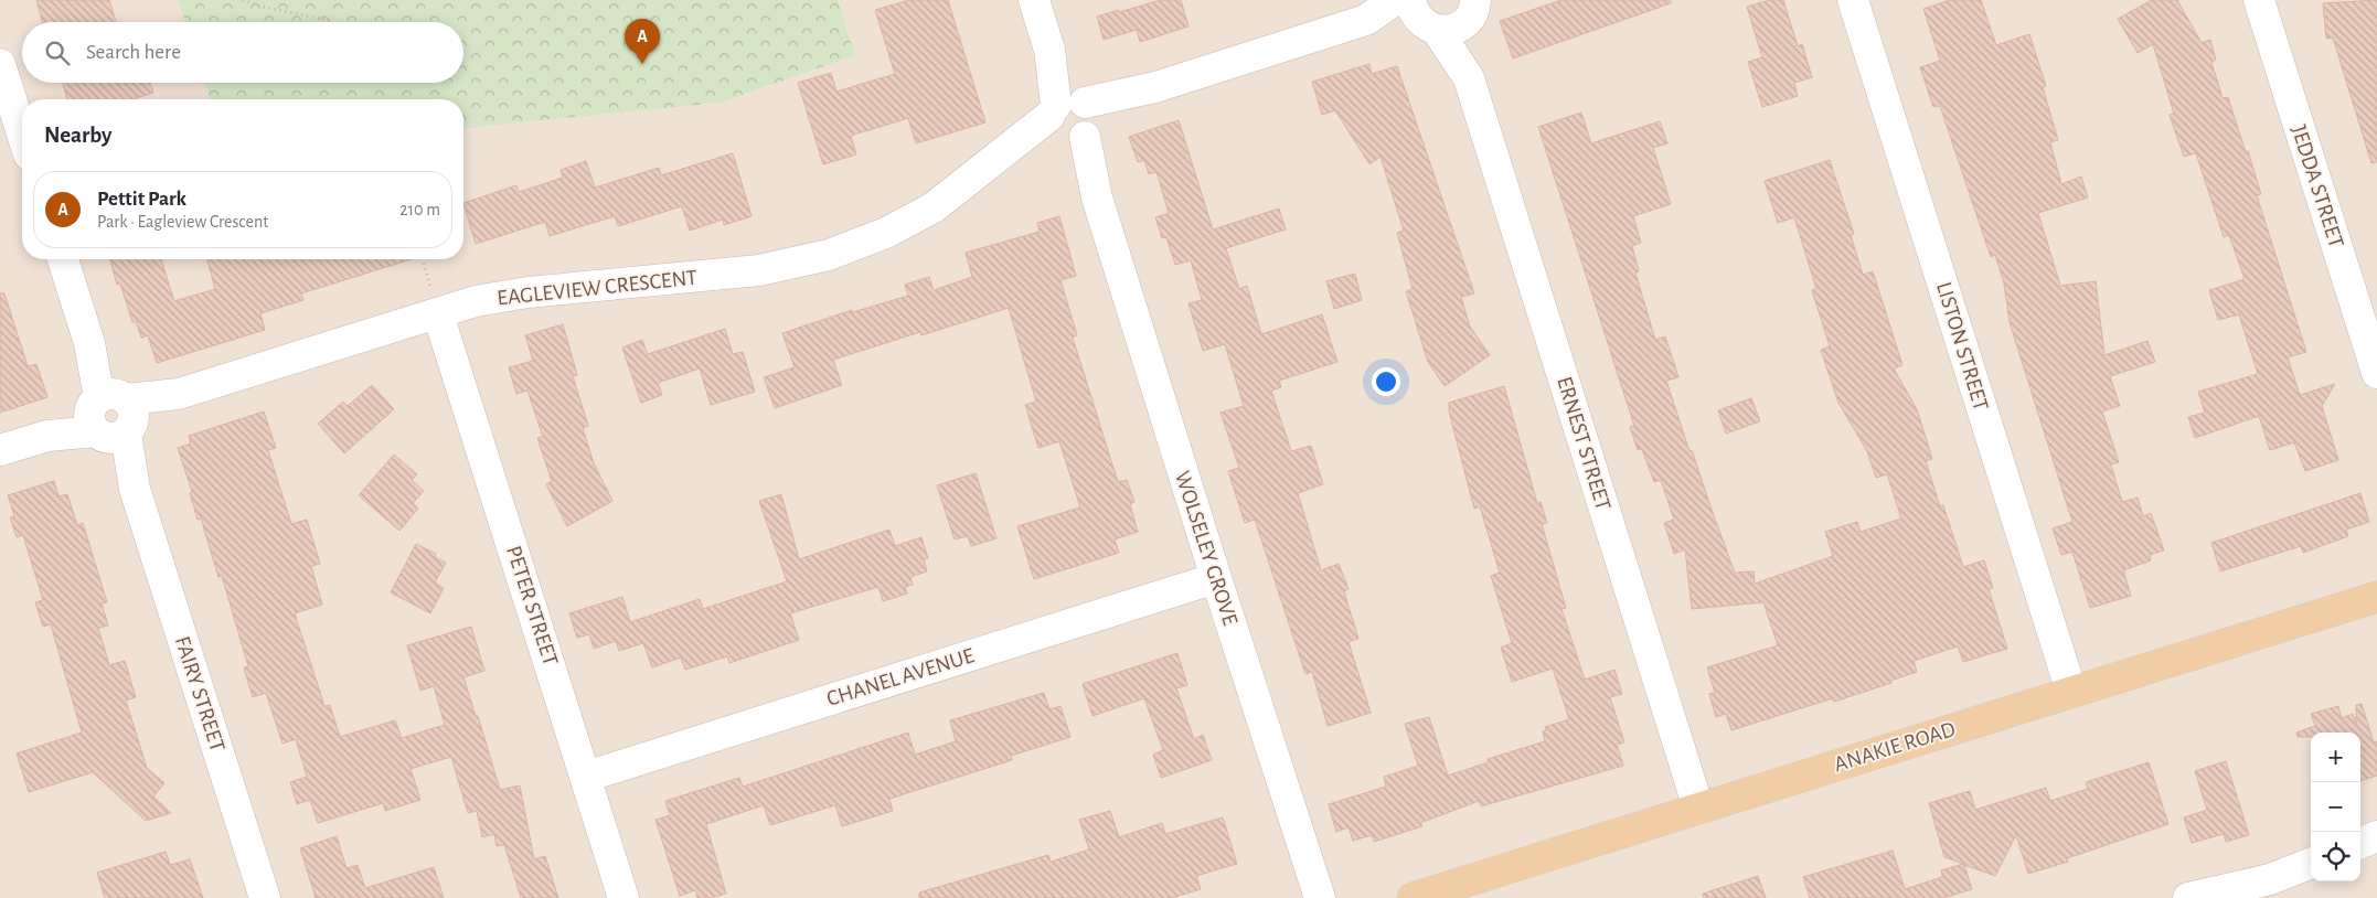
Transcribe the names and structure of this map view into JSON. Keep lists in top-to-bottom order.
{
  "streets": {
    "main road": ["ANAKIE ROAD"],
    "street": [
      "JEDDA STREET",
      "EAGLEVIEW CRESCENT",
      "LISTON STREET",
      "ERNEST STREET",
      "WOLSELEY GROVE",
      "PETER STREET",
      "CHANEL AVENUE",
      "FAIRY STREET"
    ]
  },
  "crossings": [
    ["EAGLEVIEW CRESCENT", "ERNEST STREET"],
    ["EAGLEVIEW CRESCENT", "WOLSELEY GROVE"],
    ["EAGLEVIEW CRESCENT", "PETER STREET"],
    ["EAGLEVIEW CRESCENT", "FAIRY STREET"],
    ["LISTON STREET", "ANAKIE ROAD"],
    ["ERNEST STREET", "ANAKIE ROAD"],
    ["WOLSELEY GROVE", "CHANEL AVENUE"],
    ["PETER STREET", "CHANEL AVENUE"]
  ],
  "page": {
    "pins": "A",
    "search": "Search here",
    "heading": "Nearby",
    "list": [
      {
        "mark": "A",
        "name": "Pettit Park",
        "note": "Park · Eagleview Crescent",
        "value": "210 m"
      }
    ],
    "map_buttons": ["+", "−"]
  }
}
